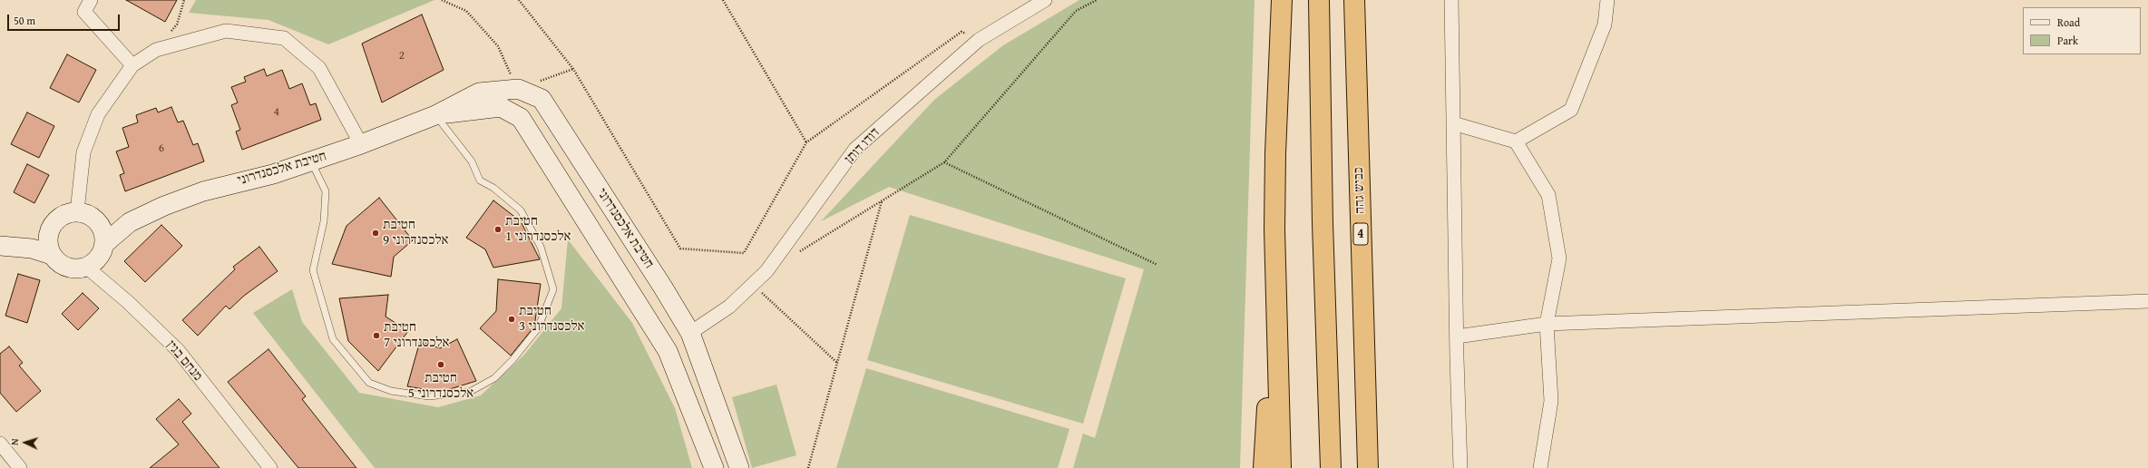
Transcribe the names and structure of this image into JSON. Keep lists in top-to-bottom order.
{
  "streets": {
    "highway": ["כביש גהה", "4"],
    "street": ["דודו דותן", "חטיבת אלכסנדרוני", "מנחם בגין"]
  },
  "crossings": [
    ["דודו דותן", "חטיבת אלכסנדרוני"],
    ["חטיבת אלכסנדרוני", "מנחם בגין"]
  ],
  "places": [
    "חטיבת אלכסנדרוני 1",
    "חטיבת אלכסנדרוני 9",
    "חטיבת אלכסנדרוני 3",
    "חטיבת אלכסנדרוני 7",
    "חטיבת אלכסנדרוני 5"
  ],
  "house_numbers": ["2", "4", "6"],
  "legend": ["Road", "Park"],
  "scale_bar": "50 m",
  "north": "left"
}
